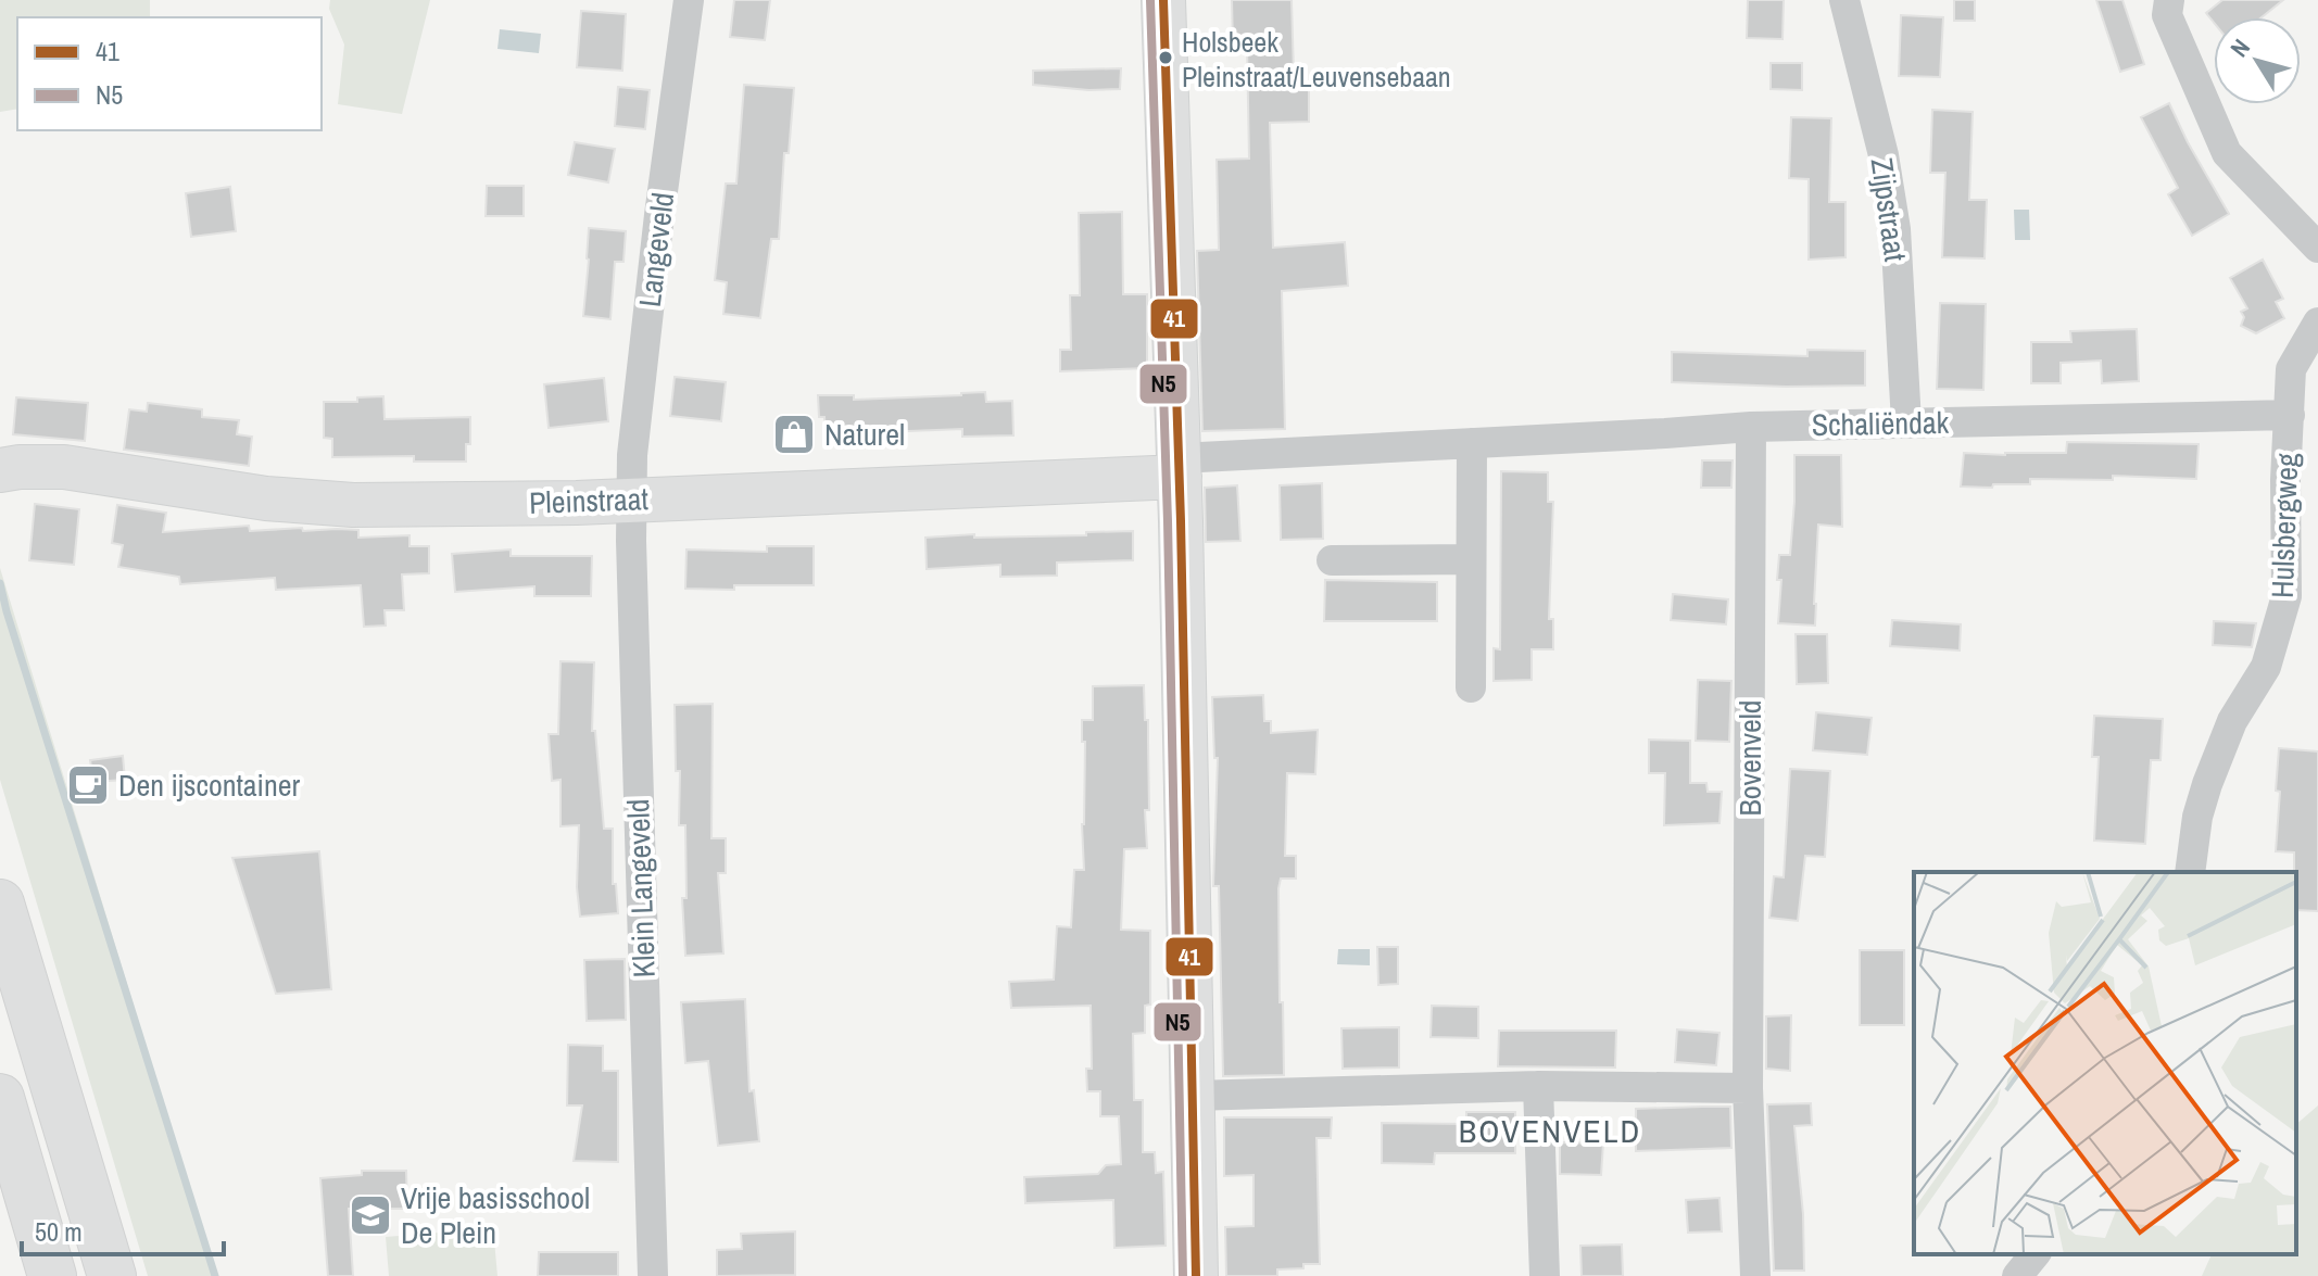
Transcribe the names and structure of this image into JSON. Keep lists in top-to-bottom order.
{
  "streets": {
    "street": [
      "Zijpstraat",
      "Langeveld",
      "Schaliëndak",
      "Pleinstraat",
      "Hulsbergweg",
      "Bovenveld",
      "Klein Langeveld"
    ]
  },
  "crossings": [
    ["Zijpstraat", "Schaliëndak"],
    ["Langeveld", "Pleinstraat"],
    ["Langeveld", "Klein Langeveld"],
    ["Schaliëndak", "Pleinstraat"],
    ["Schaliëndak", "Hulsbergweg"],
    ["Schaliëndak", "Bovenveld"],
    ["Pleinstraat", "Klein Langeveld"]
  ],
  "districts": ["BOVENVELD"],
  "places": {
    "other": ["Holsbeek Pleinstraat/Leuvensebaan"],
    "shop": ["Naturel"],
    "cafe": ["Den ijscontainer"],
    "school or university": ["Vrije basisschool De Plein"]
  },
  "lines": ["transit line 41", "transit line N5"],
  "legend": ["41", "N5"],
  "scale_bar": "50 m",
  "north": "top left"
}
